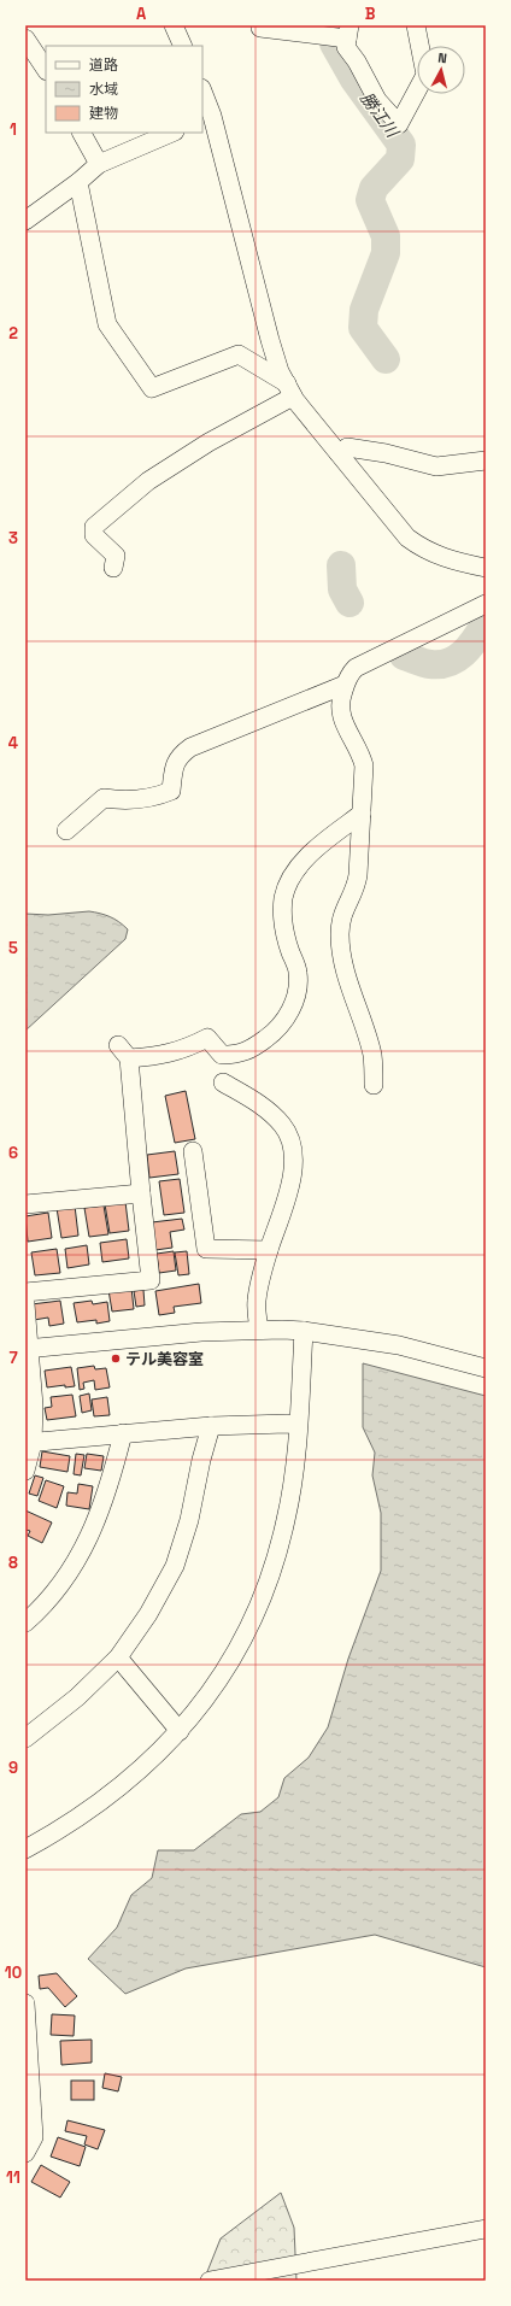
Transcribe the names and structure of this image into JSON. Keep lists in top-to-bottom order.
{
  "water": ["勝江川"],
  "places": ["テル美容室"],
  "legend": ["道路", "水域", "建物"],
  "north": "top",
  "grid": {
    "columns": ["A", "B"],
    "rows": [
      "1",
      "2",
      "3",
      "4",
      "5",
      "6",
      "7",
      "8",
      "9",
      "10",
      "11"
    ]
  }
}
